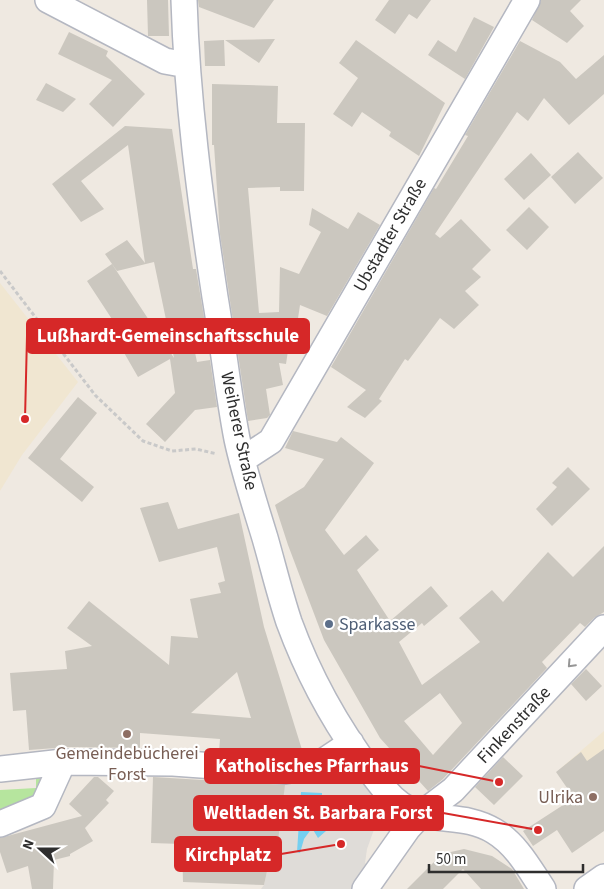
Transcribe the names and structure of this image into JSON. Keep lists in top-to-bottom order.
{
  "streets": {
    "street": ["Ubstadter Straße", "Weiherer Straße", "Finkenstraße"]
  },
  "crossings": [
    ["Ubstadter Straße", "Weiherer Straße"],
    ["Weiherer Straße", "Finkenstraße"]
  ],
  "one_way": ["Finkenstraße"],
  "places": [
    "Lußhardt-Gemeinschaftsschule",
    "Sparkasse",
    "Gemeindebücherei Forst",
    "Katholisches Pfarrhaus",
    "Ulrika",
    "Weltladen St. Barbara Forst",
    "Kirchplatz"
  ],
  "scale_bar": "50 m",
  "north": "left"
}
